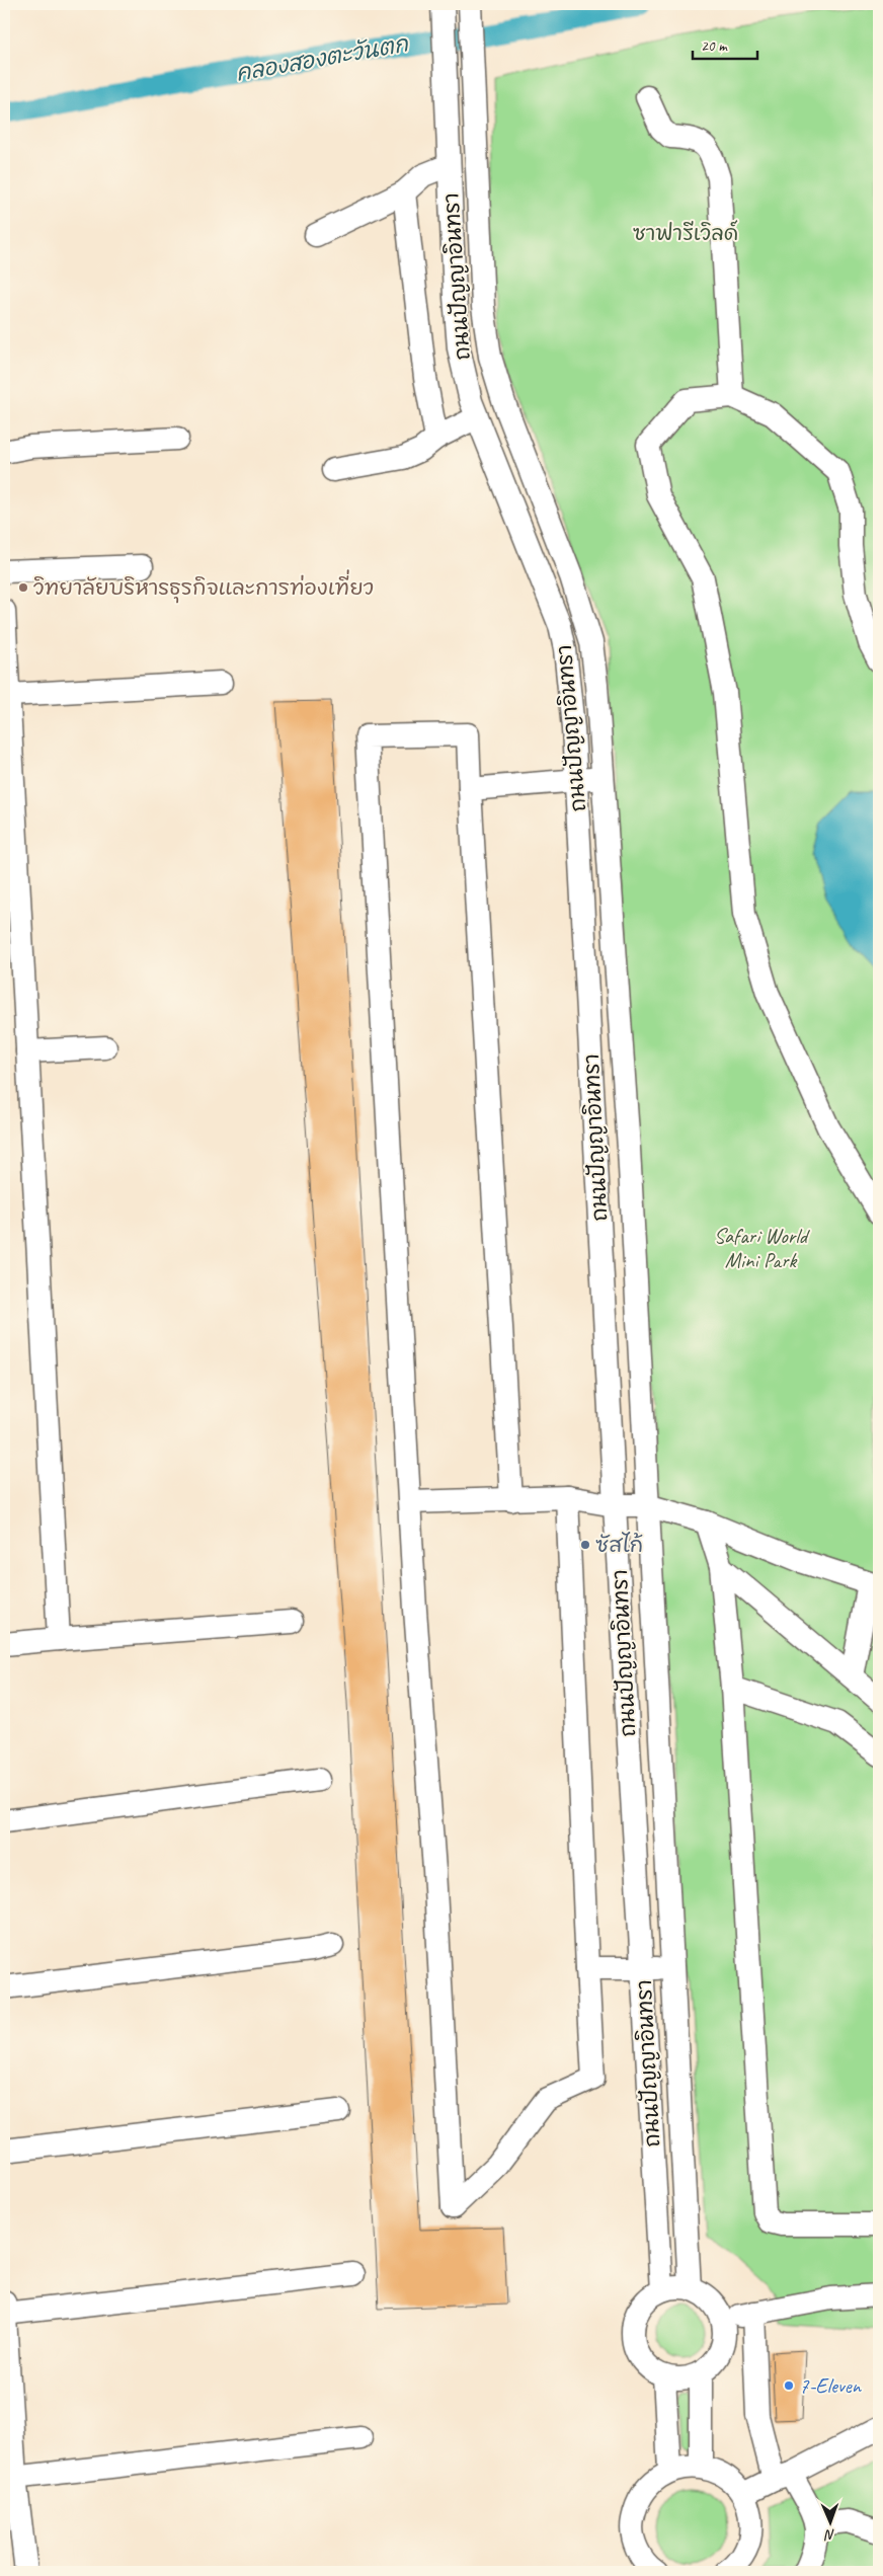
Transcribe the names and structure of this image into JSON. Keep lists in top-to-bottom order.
{
  "streets": {
    "street": ["ถนนปัญญาอินทรา"]
  },
  "water": ["คลองสองตะวันตก"],
  "parks": ["ซาฟารีเวิลด์", "Safari World Mini Park"],
  "places": ["วิทยาลัยบริหารธุรกิจและการท่องเที่ยว", "ซัสไก้", "7-Eleven"],
  "scale_bar": "20 m",
  "north": "bottom"
}
